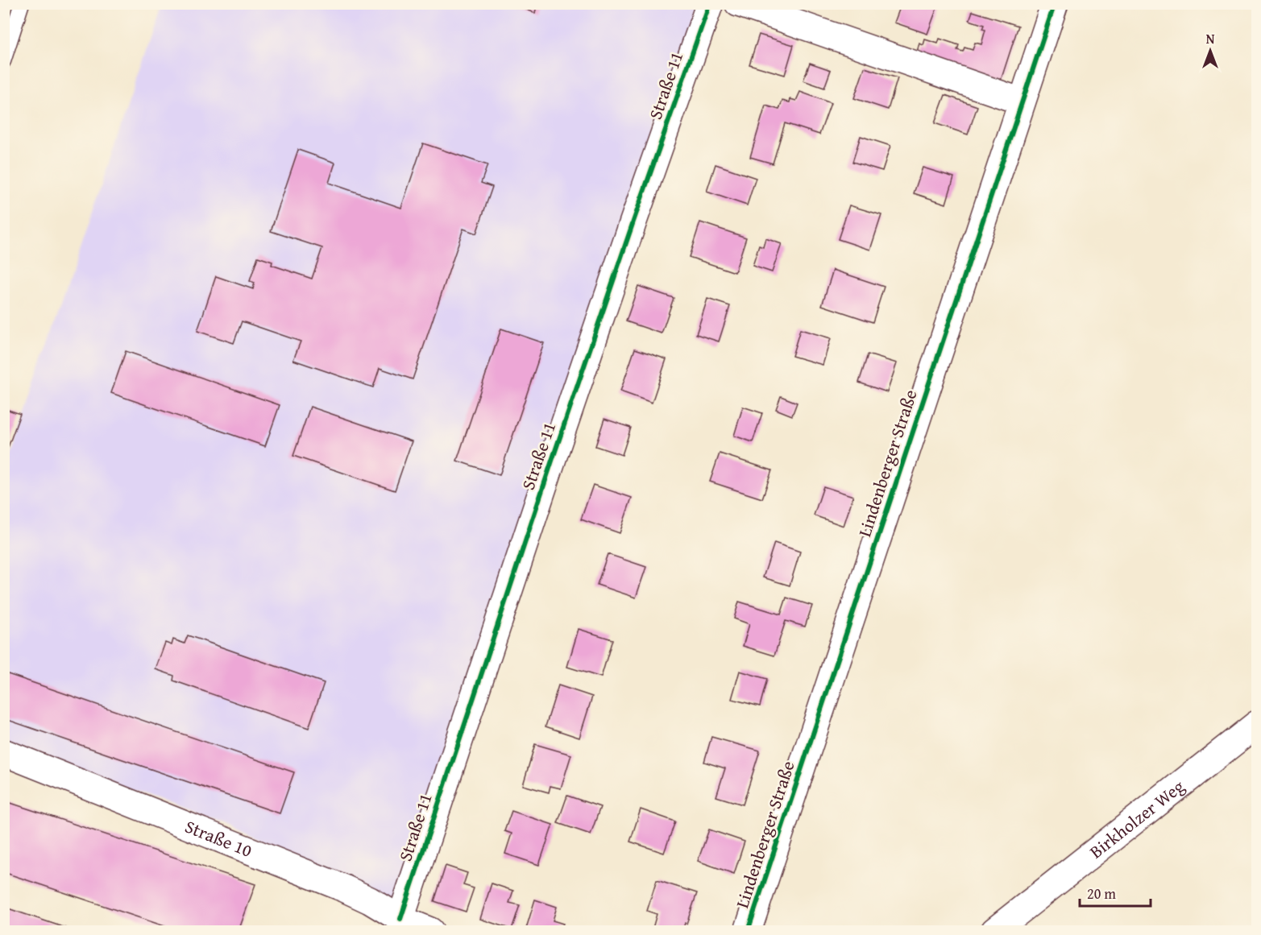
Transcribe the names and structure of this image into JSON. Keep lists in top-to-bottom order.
{
  "streets": {
    "street": [
      "Straße 11",
      "Lindenberger Straße",
      "Birkholzer Weg",
      "Straße 10"
    ]
  },
  "crossings": [
    ["Straße 11", "Straße 10"]
  ],
  "scale_bar": "20 m",
  "north": "top"
}
